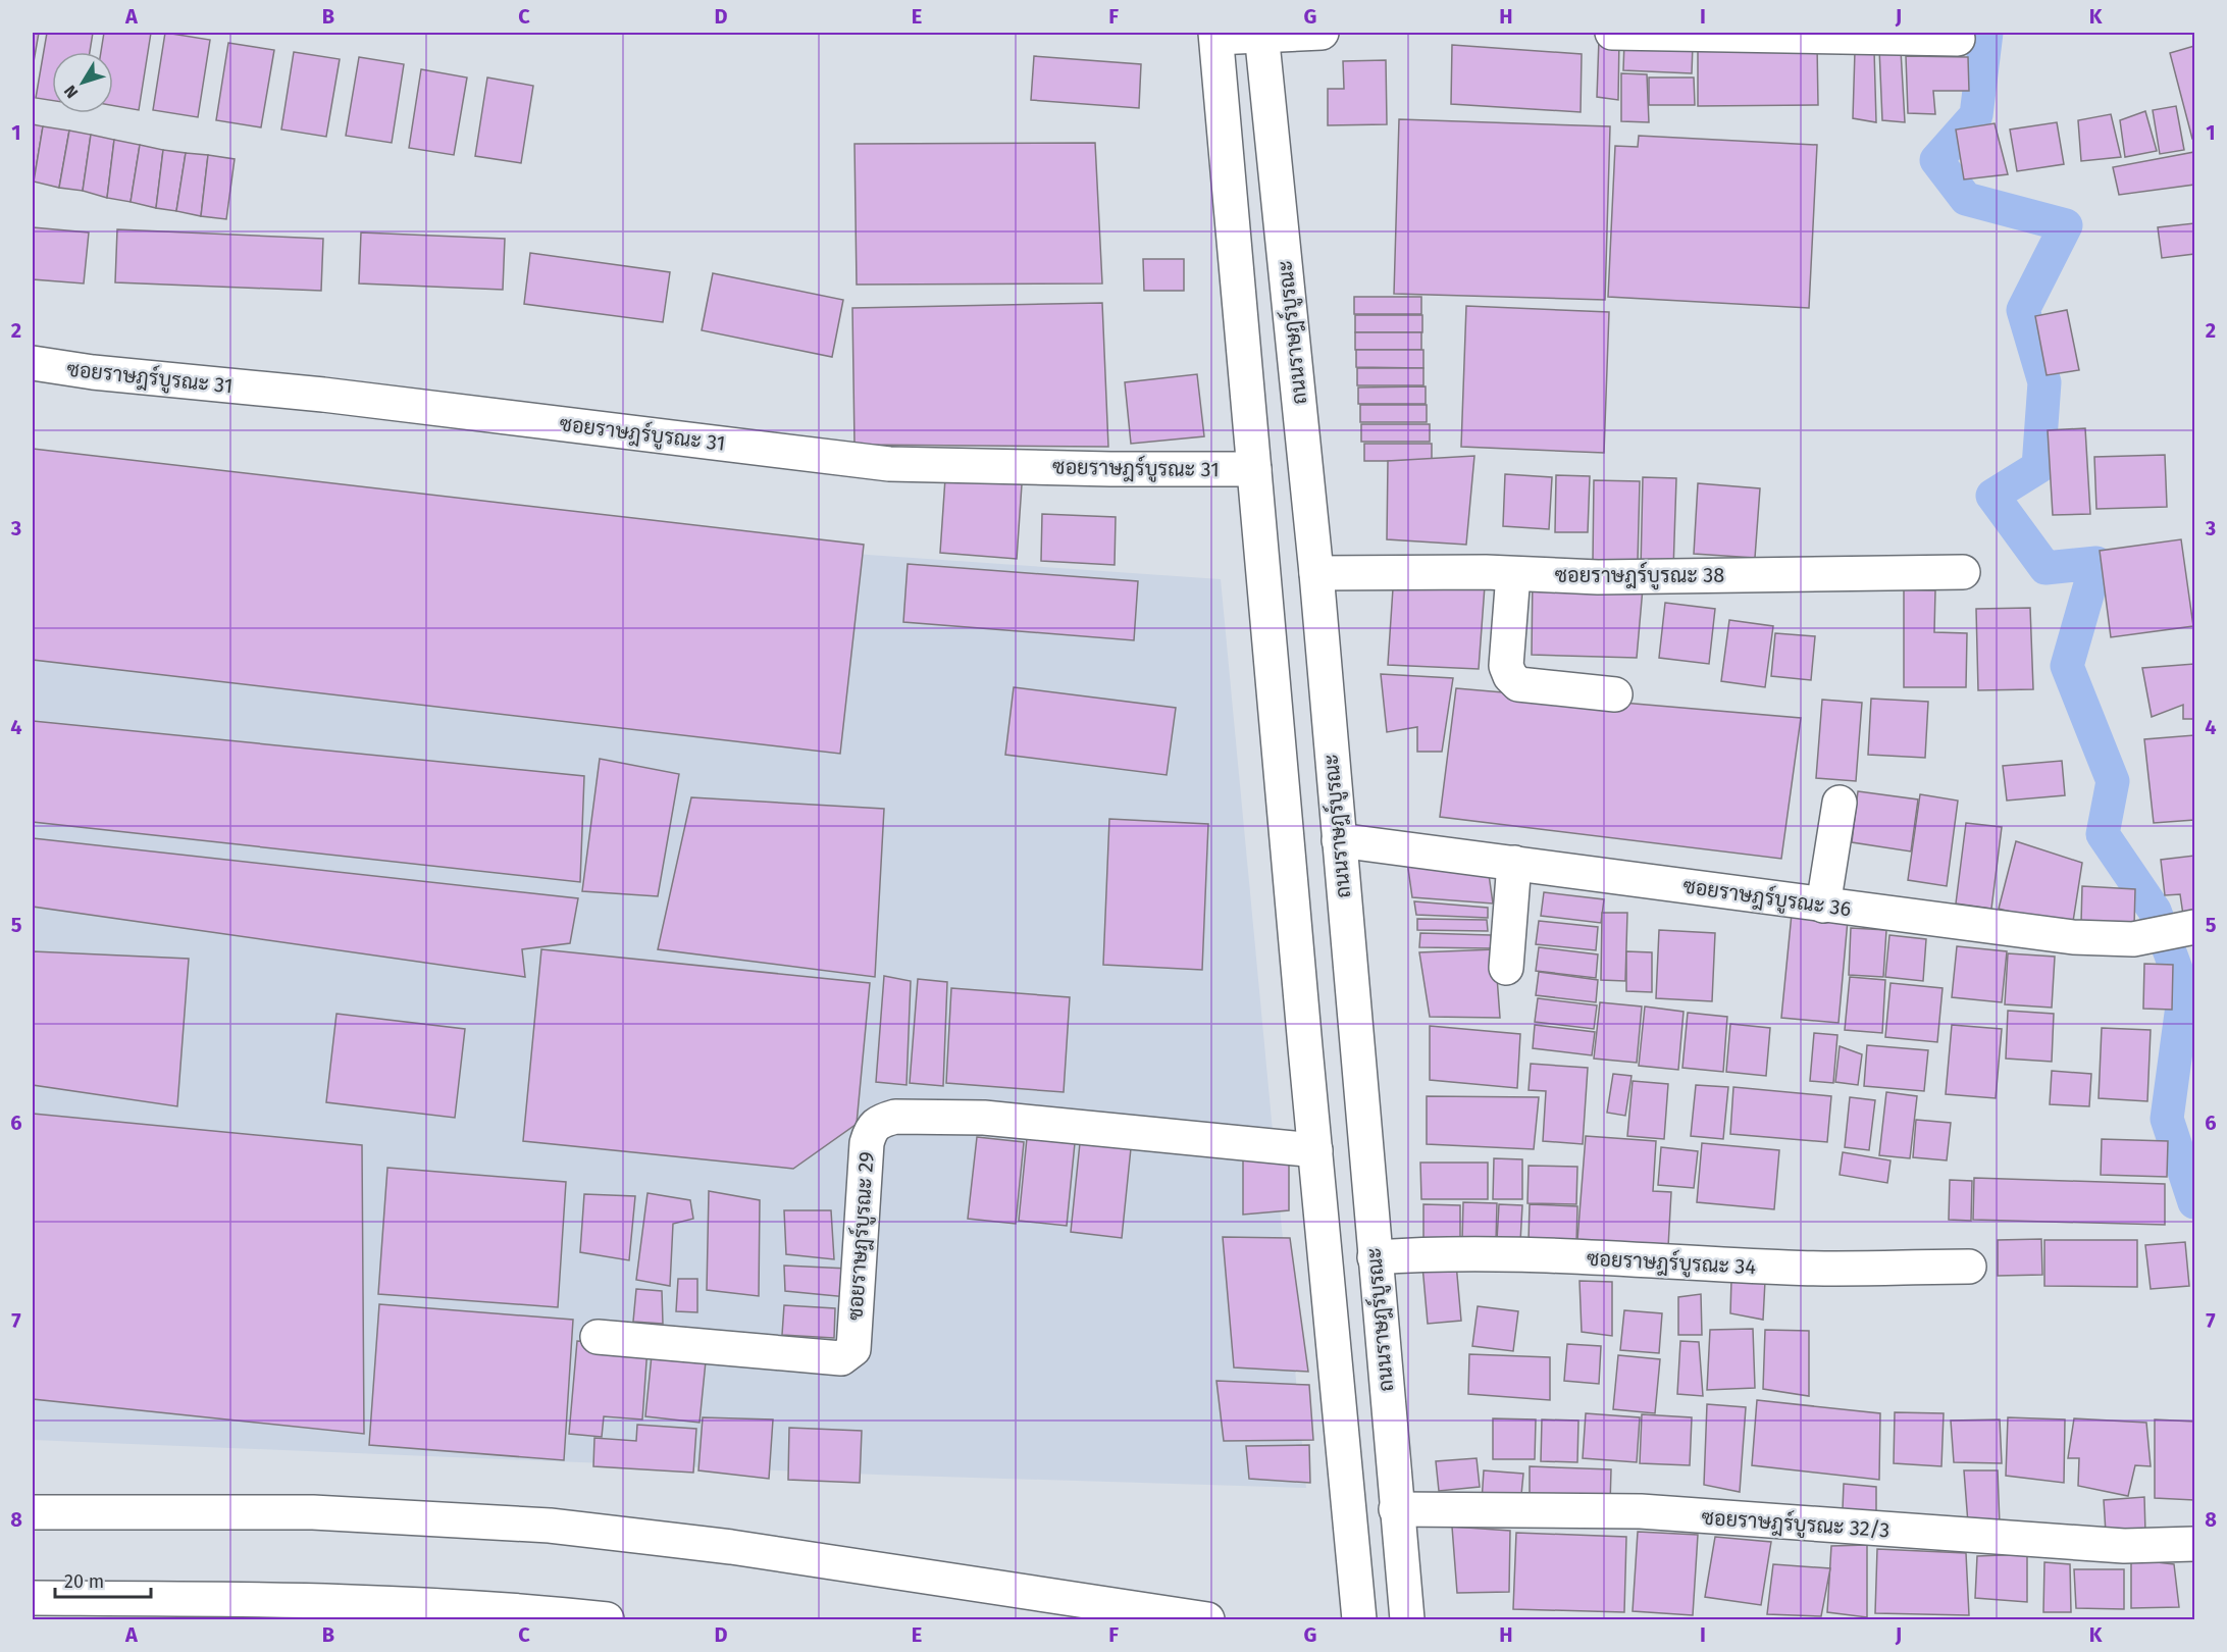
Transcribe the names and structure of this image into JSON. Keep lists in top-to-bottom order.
{
  "streets": {
    "main road": [
      "ถนนราษฎร์บูรณะ",
      "ซอยราษฎร์บูรณะ 31",
      "ซอยราษฎร์บูรณะ 38",
      "ซอยราษฎร์บูรณะ 36",
      "ซอยราษฎร์บูรณะ 29",
      "ซอยราษฎร์บูรณะ 34",
      "ซอยราษฎร์บูรณะ 32/3"
    ]
  },
  "crossings": [
    ["ถนนราษฎร์บูรณะ", "ซอยราษฎร์บูรณะ 38"],
    ["ถนนราษฎร์บูรณะ", "ซอยราษฎร์บูรณะ 36"],
    ["ถนนราษฎร์บูรณะ", "ซอยราษฎร์บูรณะ 34"],
    ["ถนนราษฎร์บูรณะ", "ซอยราษฎร์บูรณะ 32/3"]
  ],
  "scale_bar": "20 m",
  "north": "bottom left",
  "grid": {
    "columns": [
      "A",
      "B",
      "C",
      "D",
      "E",
      "F",
      "G",
      "H",
      "I",
      "J",
      "K"
    ],
    "rows": [
      "1",
      "2",
      "3",
      "4",
      "5",
      "6",
      "7",
      "8"
    ]
  }
}
